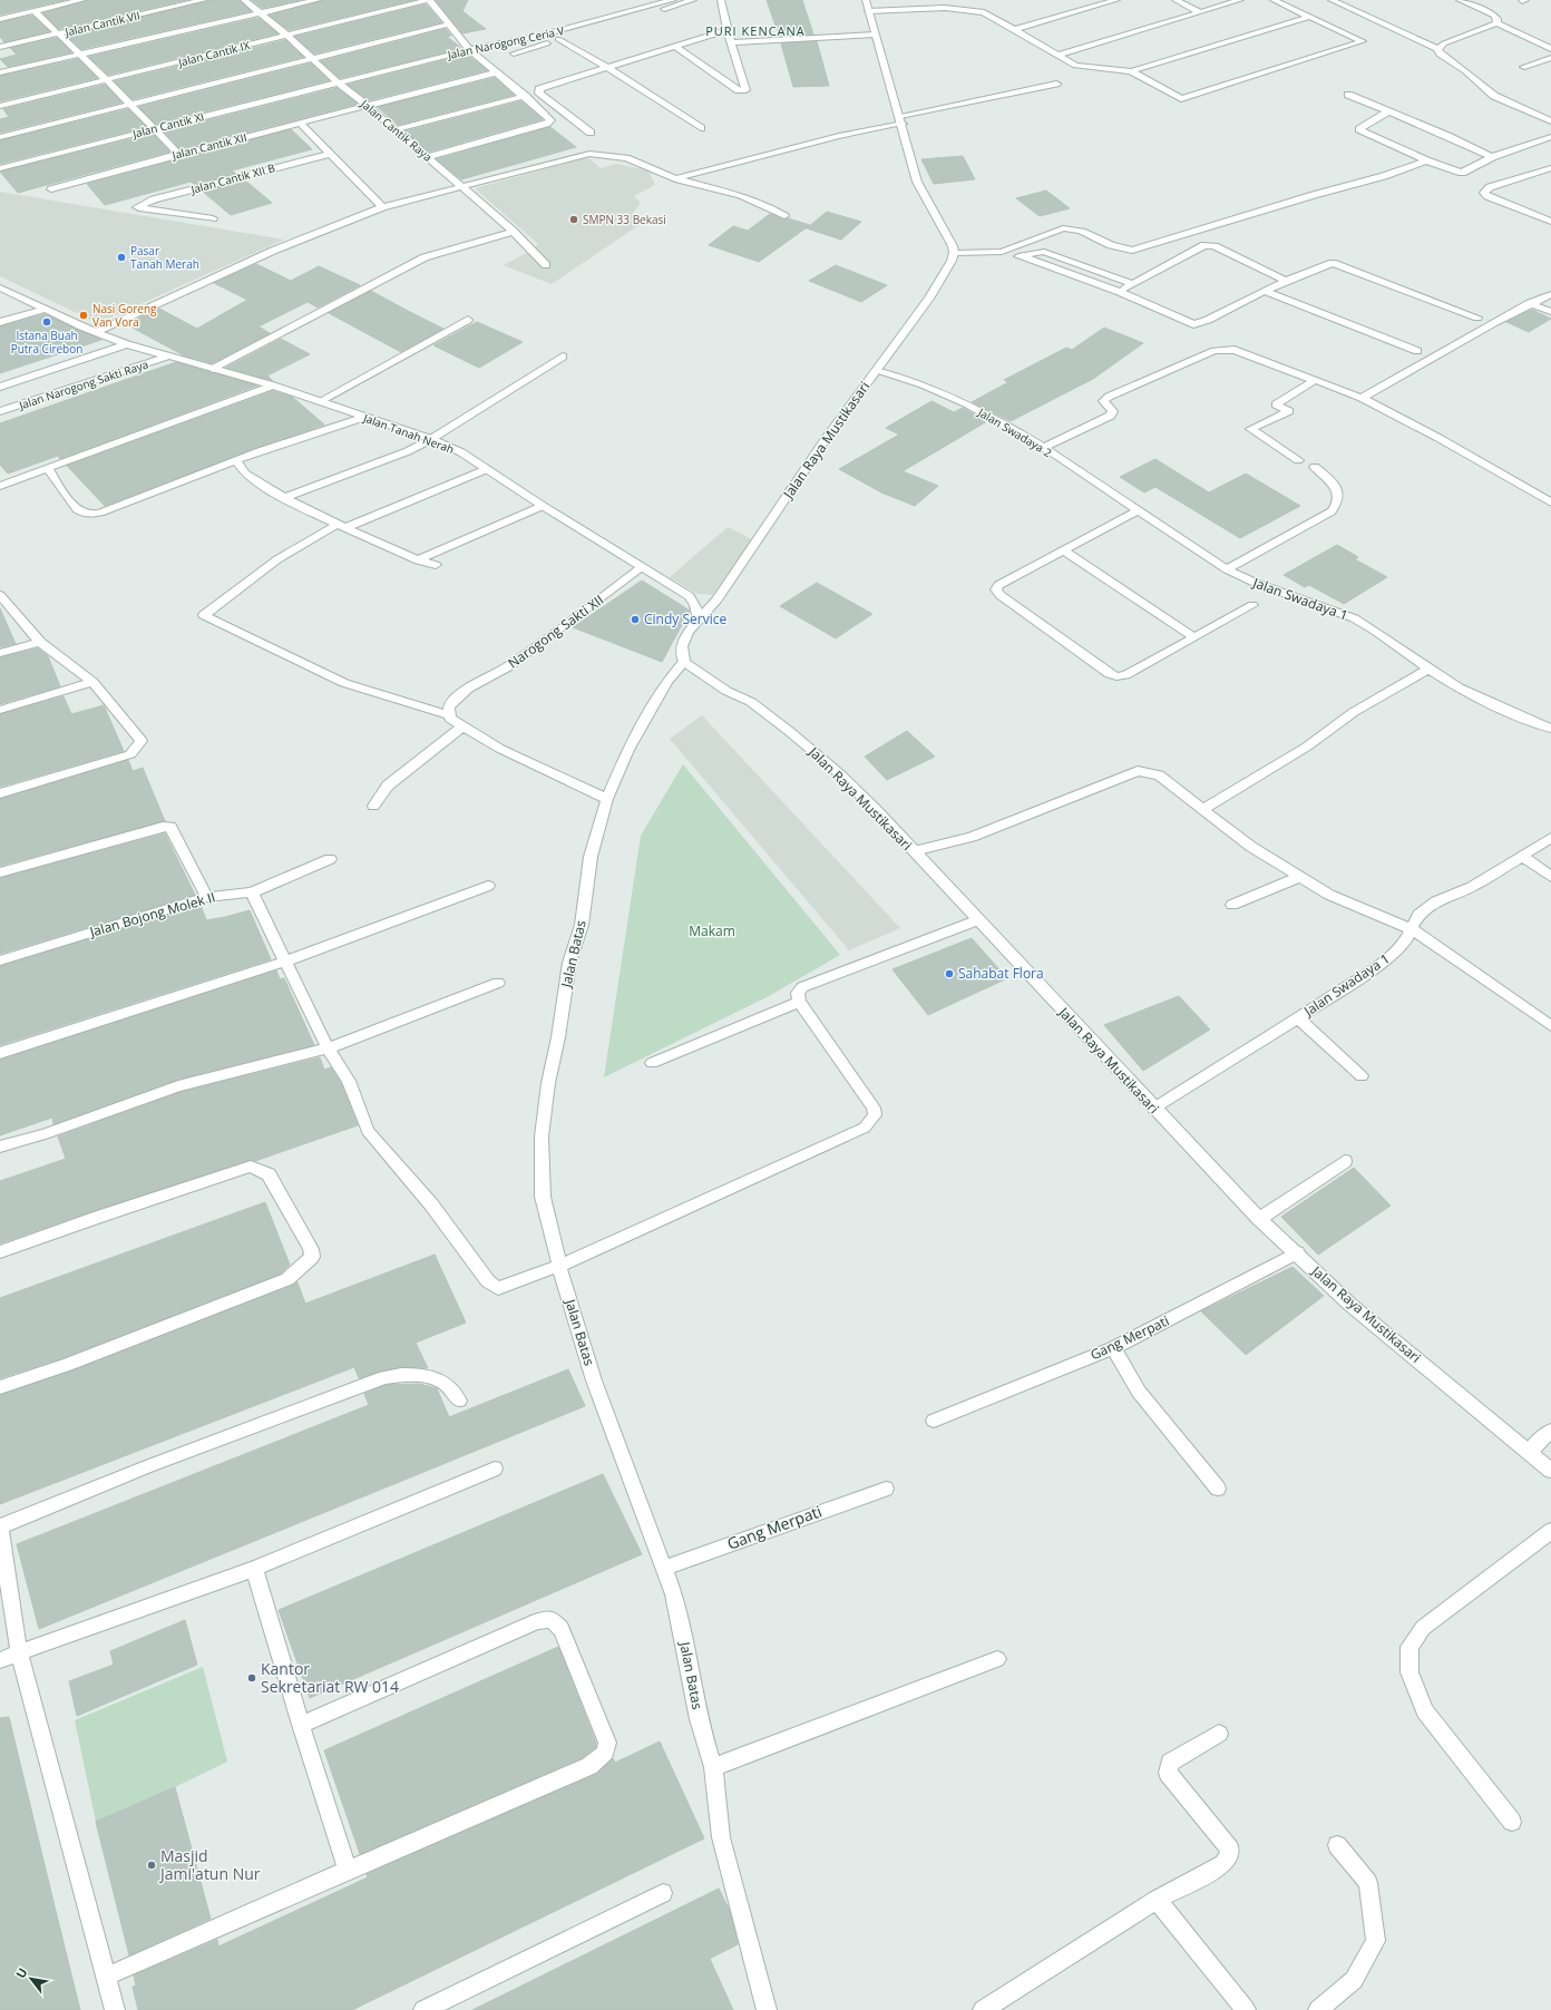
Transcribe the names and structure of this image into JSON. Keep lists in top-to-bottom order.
{
  "streets": {
    "street": [
      "Jalan Cantik VII",
      "Jalan Narogong Ceria V",
      "Jalan Cantik IX",
      "Jalan Cantik XI",
      "Jalan Cantik Raya",
      "Jalan Cantik XII",
      "Jalan Cantik XII B",
      "Jalan Narogong Sakti Raya",
      "Jalan Swadaya 2",
      "Jalan Tanah Nerah",
      "Jalan Raya Mustikasari",
      "Jalan Swadaya 1",
      "Narogong Sakti XII",
      "Jalan Bojong Molek II",
      "Jalan Batas",
      "Gang Merpati"
    ]
  },
  "crossings": [
    ["Jalan Narogong Ceria V", "Jalan Cantik XI"],
    ["Jalan Narogong Ceria V", "Jalan Cantik Raya"],
    ["Jalan Cantik IX", "Jalan Cantik Raya"],
    ["Jalan Cantik XI", "Jalan Cantik Raya"],
    ["Jalan Cantik Raya", "Jalan Cantik XII"],
    ["Jalan Narogong Sakti Raya", "Jalan Tanah Nerah"],
    ["Jalan Swadaya 2", "Jalan Raya Mustikasari"],
    ["Jalan Swadaya 2", "Jalan Swadaya 1"],
    ["Jalan Tanah Nerah", "Jalan Raya Mustikasari"],
    ["Jalan Tanah Nerah", "Narogong Sakti XII"],
    ["Jalan Raya Mustikasari", "Jalan Swadaya 1"],
    ["Jalan Raya Mustikasari", "Jalan Batas"],
    ["Jalan Raya Mustikasari", "Gang Merpati"],
    ["Jalan Batas", "Gang Merpati"]
  ],
  "districts": ["PURI KENCANA"],
  "parks": ["Makam"],
  "places": [
    "SMPN 33 Bekasi",
    "Pasar Tanah Merah",
    "Nasi Goreng Van Vora",
    "Istana Buah Putra Cirebon",
    "Cindy Service",
    "Sahabat Flora",
    "Kantor Sekretariat RW 014",
    "Masjid Jami'atun Nur"
  ],
  "north": "top left"
}
